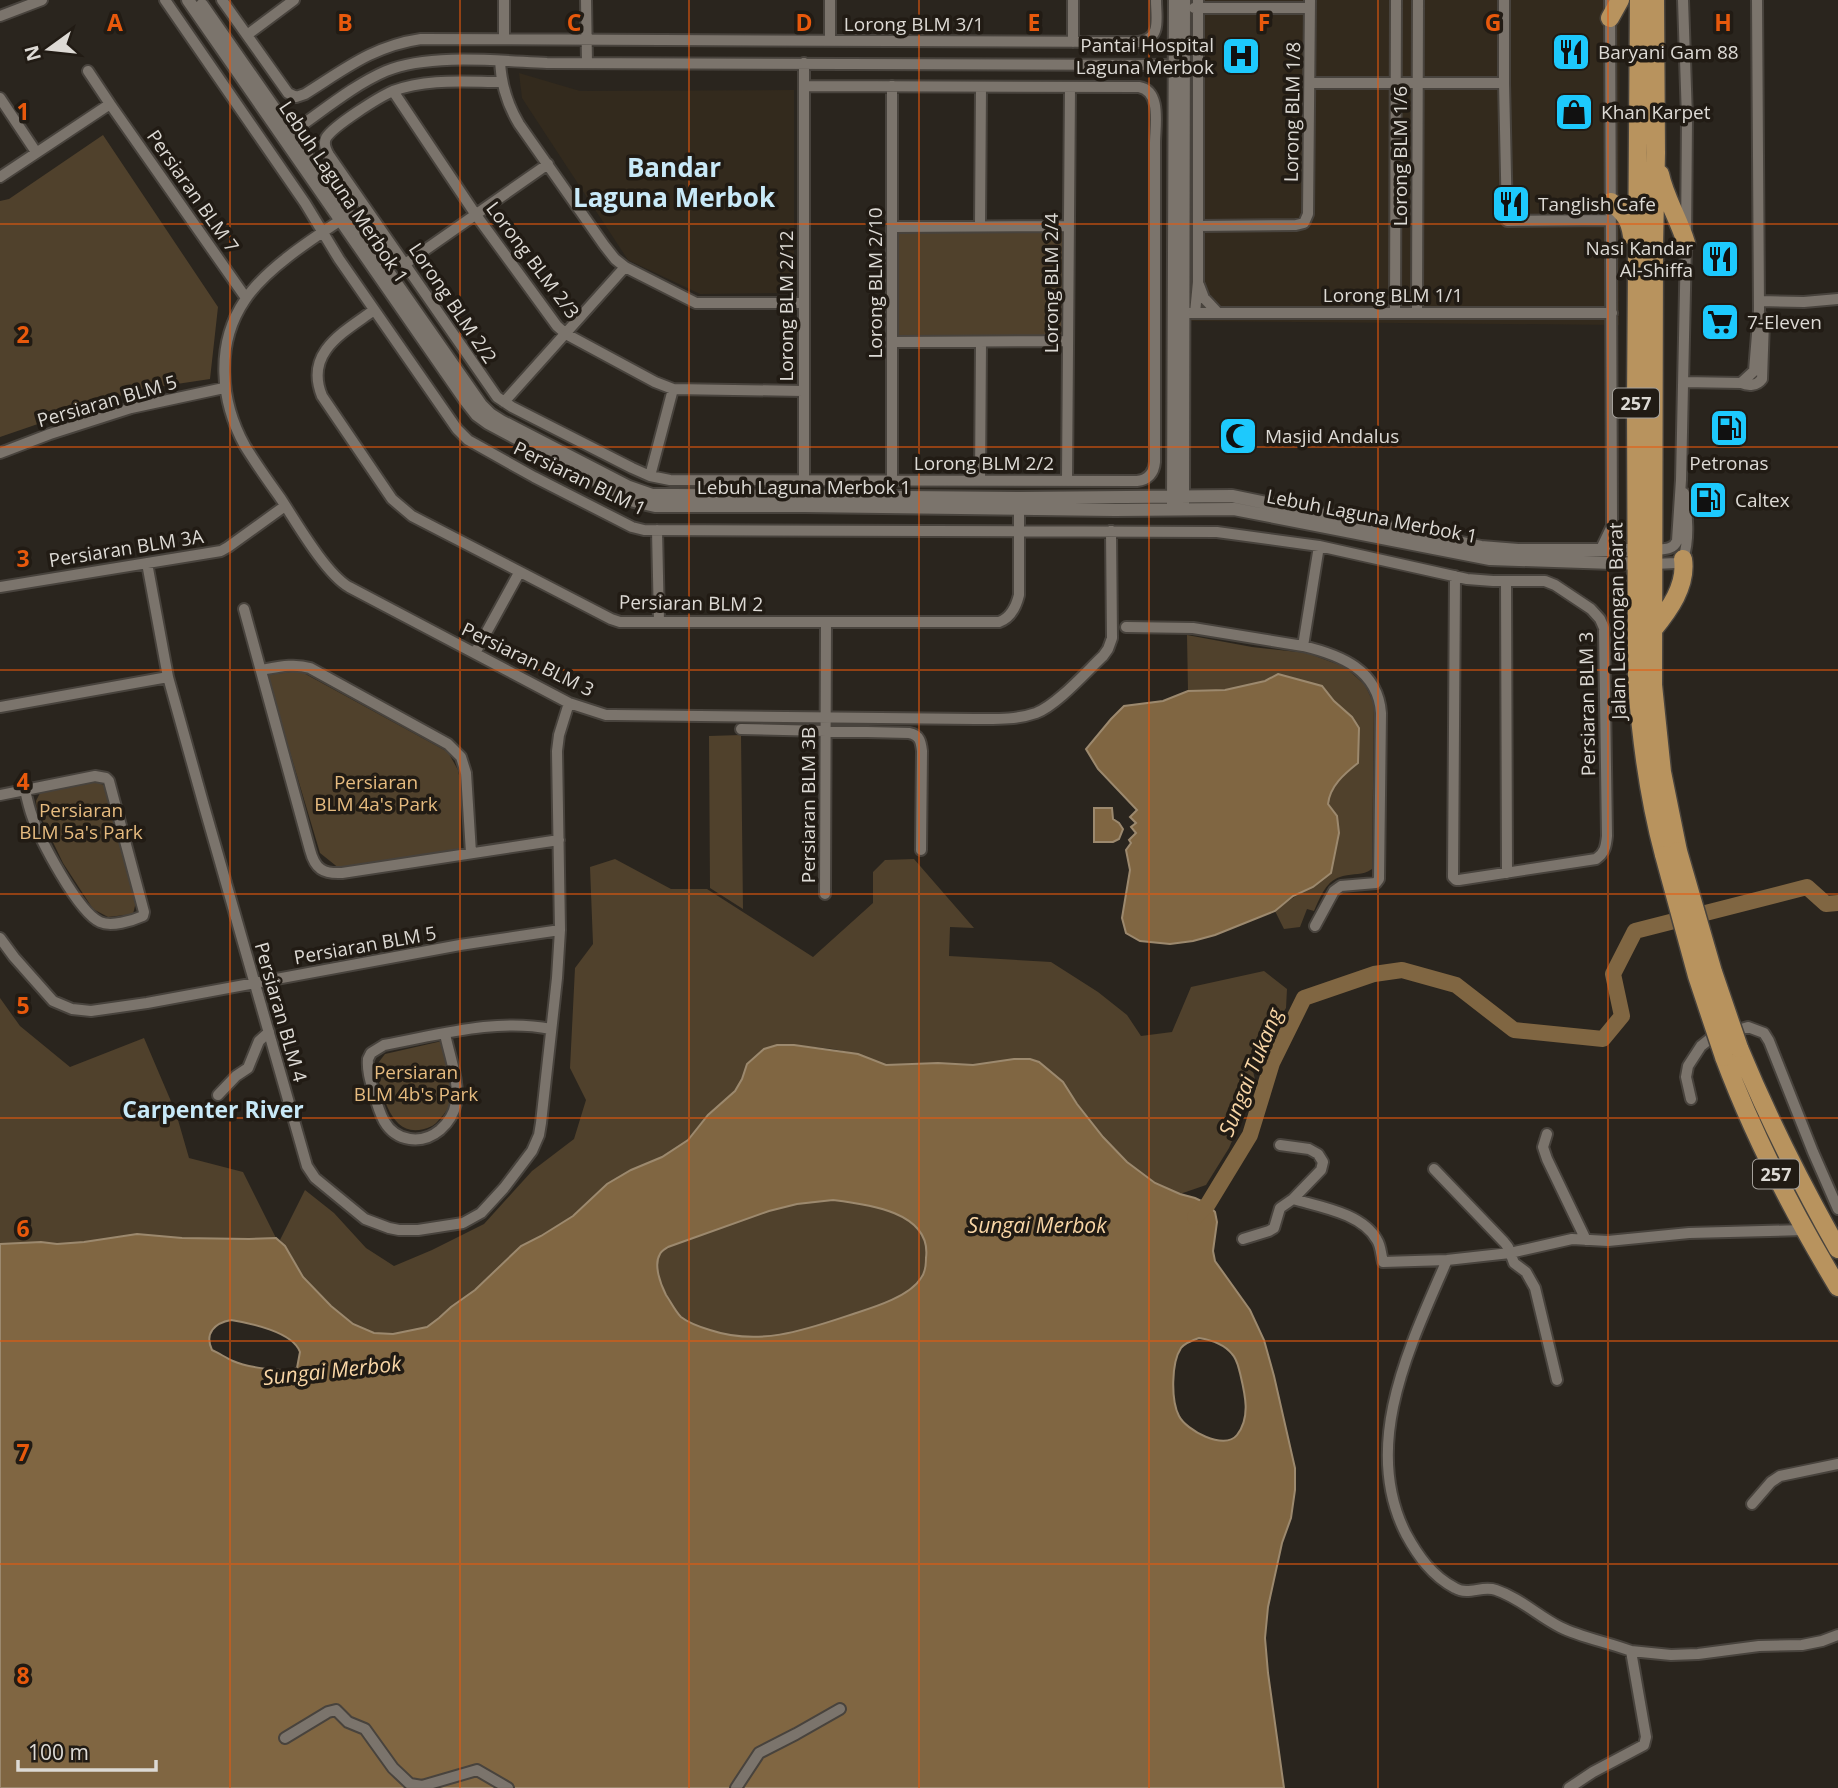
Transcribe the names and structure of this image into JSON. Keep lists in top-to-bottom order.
{
  "streets": {
    "highway": ["257", "Jalan Lencongan Barat"],
    "street": [
      "Lorong BLM 3/1",
      "Lorong BLM 1/8",
      "Lorong BLM 1/6",
      "Persiaran BLM 7",
      "Lebuh Laguna Merbok 1",
      "Lorong BLM 2/3",
      "Lorong BLM 2/10",
      "Lorong BLM 2/4",
      "Lorong BLM 1/1",
      "Lorong BLM 2/2",
      "Lorong BLM 2/12",
      "Persiaran BLM 5",
      "Persiaran BLM 1",
      "Persiaran BLM 3A",
      "Persiaran BLM 2",
      "Persiaran BLM 3",
      "Persiaran BLM 3B",
      "Persiaran BLM 4"
    ]
  },
  "crossings": [
    ["Lorong BLM 1/6", "Lorong BLM 1/1"],
    ["Persiaran BLM 7", "Persiaran BLM 3"],
    ["Lebuh Laguna Merbok 1", "Lorong BLM 2/12"],
    ["Lebuh Laguna Merbok 1", "Persiaran BLM 2"],
    ["Lebuh Laguna Merbok 1", "Jalan Lencongan Barat"],
    ["Lebuh Laguna Merbok 1", "Persiaran BLM 3"],
    ["Lorong BLM 2/3", "Lorong BLM 2/2"],
    ["Lorong BLM 2/3", "Lorong BLM 2/12"],
    ["Lorong BLM 2/10", "Lorong BLM 2/2"],
    ["Lorong BLM 2/4", "Lorong BLM 2/2"],
    ["Lorong BLM 2/2", "Lorong BLM 2/12"],
    ["Persiaran BLM 5", "Persiaran BLM 3"],
    ["Persiaran BLM 5", "Persiaran BLM 4"],
    ["Persiaran BLM 1", "Persiaran BLM 2"],
    ["Persiaran BLM 1", "Persiaran BLM 3"],
    ["Persiaran BLM 3A", "Persiaran BLM 3"],
    ["Persiaran BLM 3A", "Persiaran BLM 4"],
    ["Persiaran BLM 2", "Persiaran BLM 3"],
    ["Persiaran BLM 2", "Persiaran BLM 3B"],
    ["Persiaran BLM 3", "Persiaran BLM 3B"],
    ["Persiaran BLM 3", "Persiaran BLM 4"]
  ],
  "districts": ["Bandar Laguna Merbok", "Carpenter River"],
  "water": ["Sungai Tukang", "Sungai Merbok"],
  "parks": ["Persiaran BLM 4a's Park", "Persiaran BLM 5a's Park", "Persiaran BLM 4b's Park"],
  "places": {
    "restaurant": ["Baryani Gam 88", "Tanglish Cafe", "Nasi Kandar Al-Shiffa"],
    "hospital": ["Pantai Hospital Laguna Merbok"],
    "shop": ["Khan Karpet"],
    "supermarket": ["7-Eleven"],
    "fuel station": ["Petronas", "Caltex"],
    "mosque": ["Masjid Andalus"]
  },
  "scale_bar": "100 m",
  "north": "left",
  "grid": {
    "columns": [
      "A",
      "B",
      "C",
      "D",
      "E",
      "F",
      "G",
      "H"
    ],
    "rows": [
      "1",
      "2",
      "3",
      "4",
      "5",
      "6",
      "7",
      "8"
    ]
  }
}
